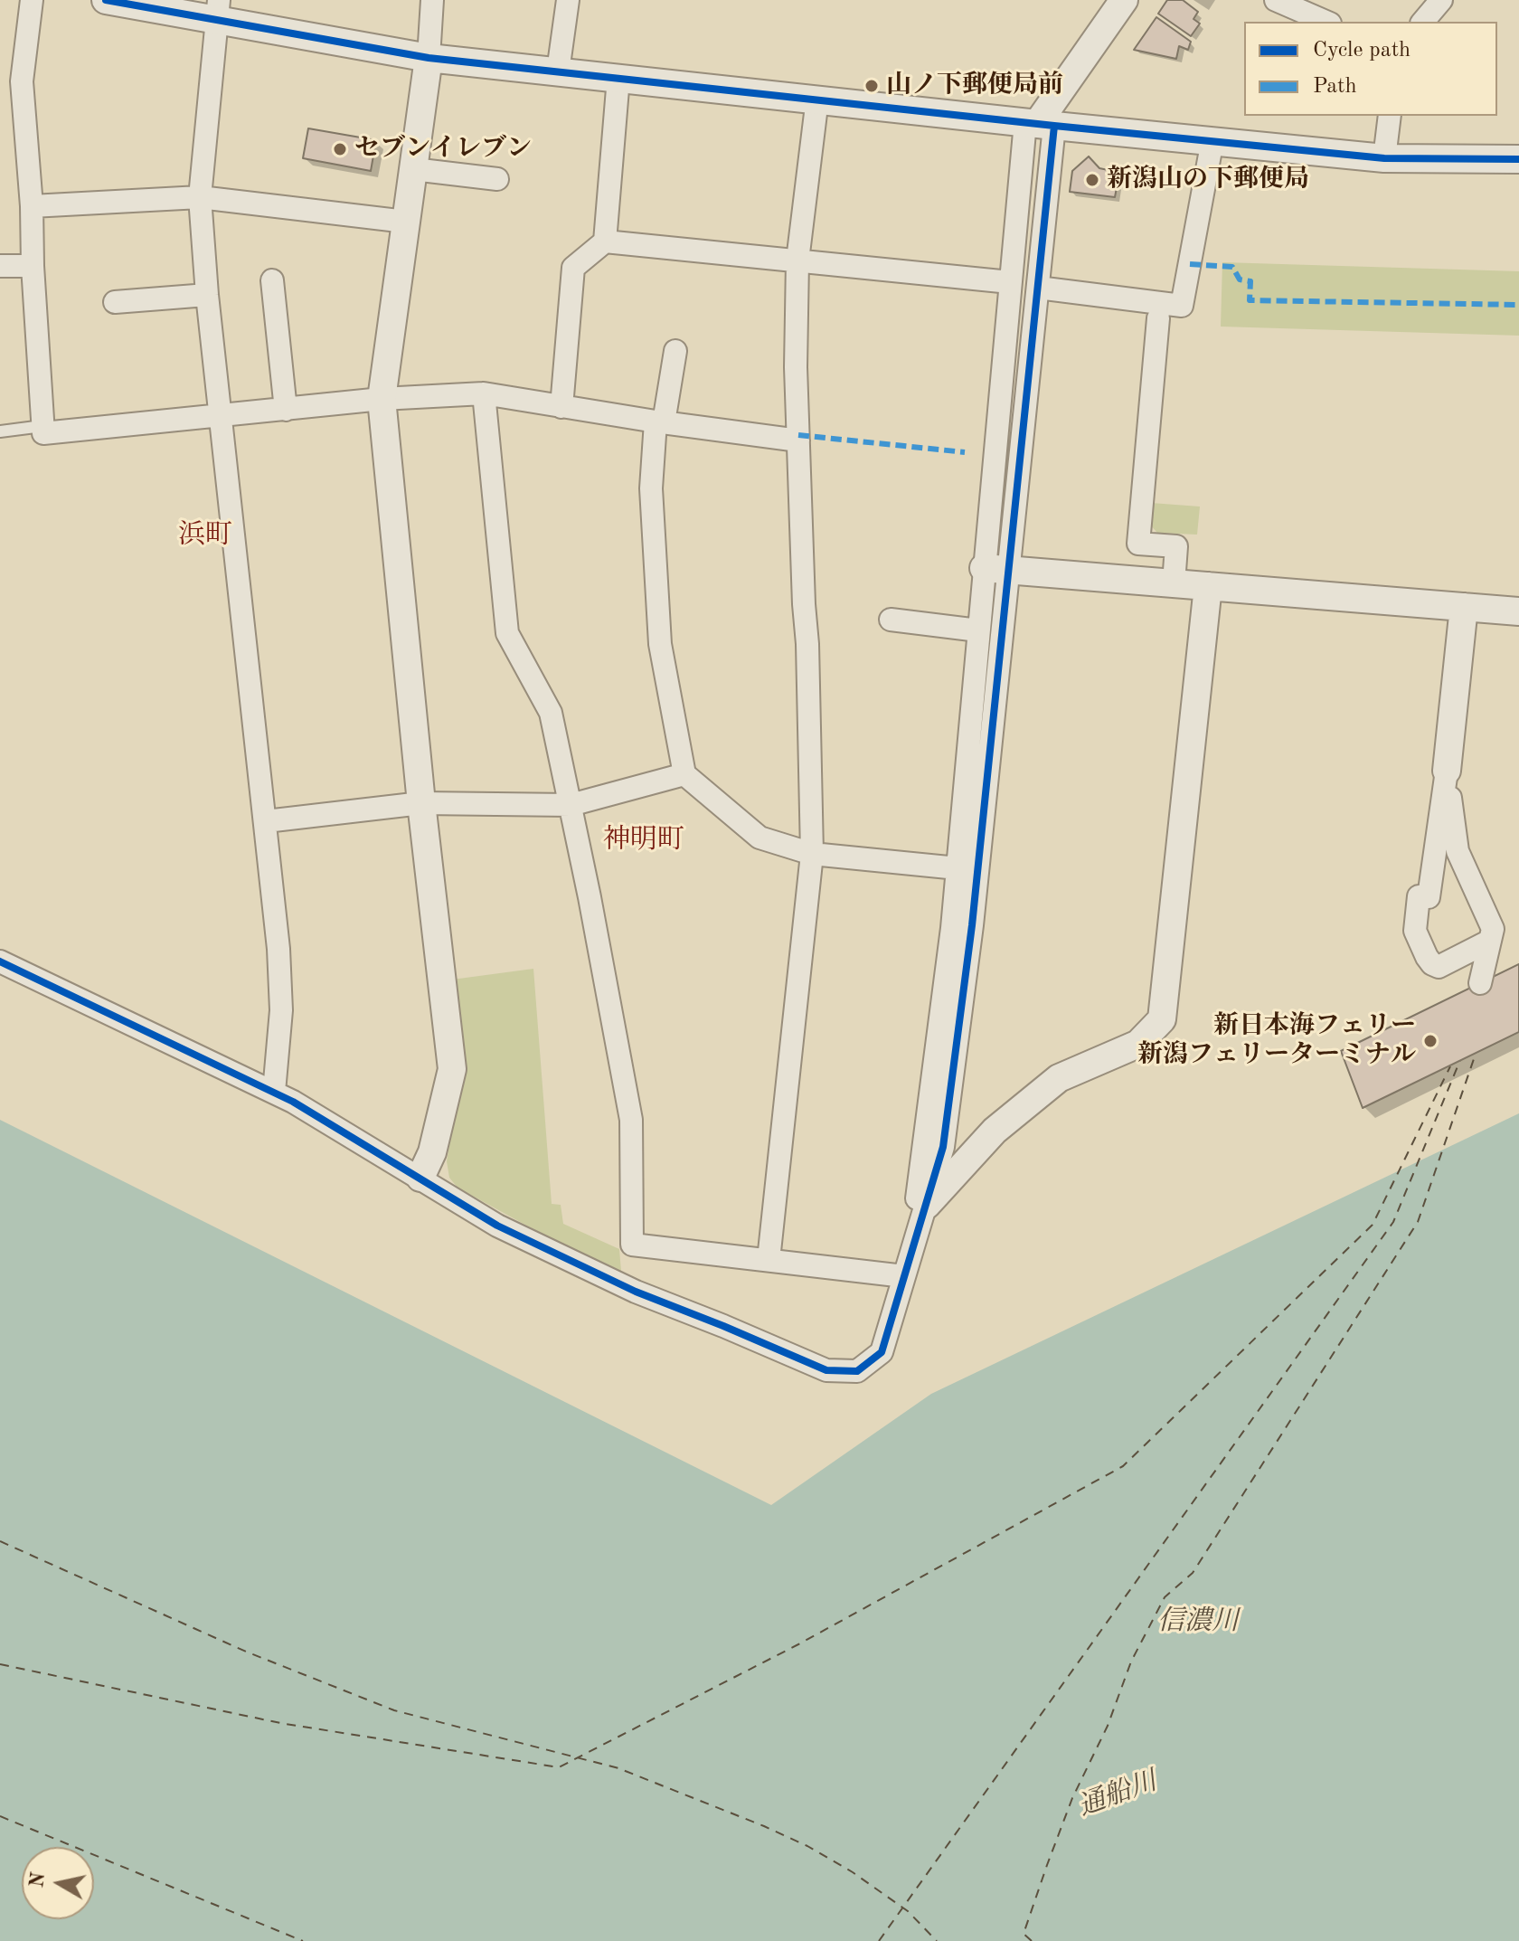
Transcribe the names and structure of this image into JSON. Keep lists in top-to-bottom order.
{
  "districts": ["浜町", "神明町"],
  "water": ["信濃川", "通船川"],
  "places": [
    "山ノ下郵便局前",
    "セブンイレブン",
    "新潟山の下郵便局",
    "新日本海フェリー 新潟フェリーターミナル"
  ],
  "legend": ["Cycle path", "Path"],
  "north": "left"
}
